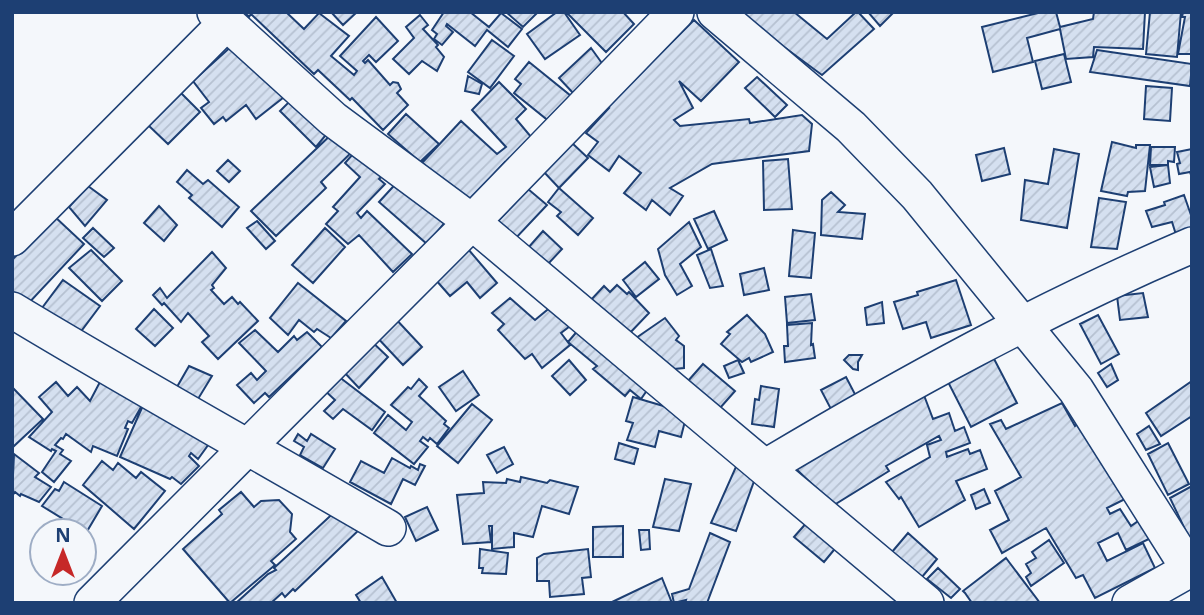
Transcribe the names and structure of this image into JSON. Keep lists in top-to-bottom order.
{
  "north": "top"
}
